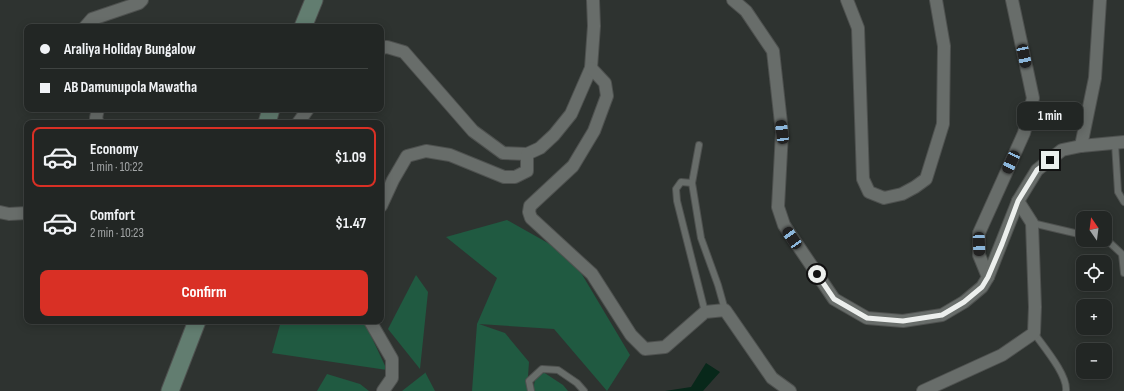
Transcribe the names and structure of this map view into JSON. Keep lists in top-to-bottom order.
{
  "north": "top",
  "page": {
    "banner": ["Araliya Holiday Bungalow", "AB Damunupola Mawatha"],
    "bubble": "1 min",
    "list": [
      {
        "name": "Economy",
        "note": "1 min · 10:22",
        "value": "$1.09"
      },
      {
        "name": "Comfort",
        "note": "2 min · 10:23",
        "value": "$1.47"
      }
    ],
    "map_buttons": ["+", "−"],
    "buttons": "Confirm"
  }
}
